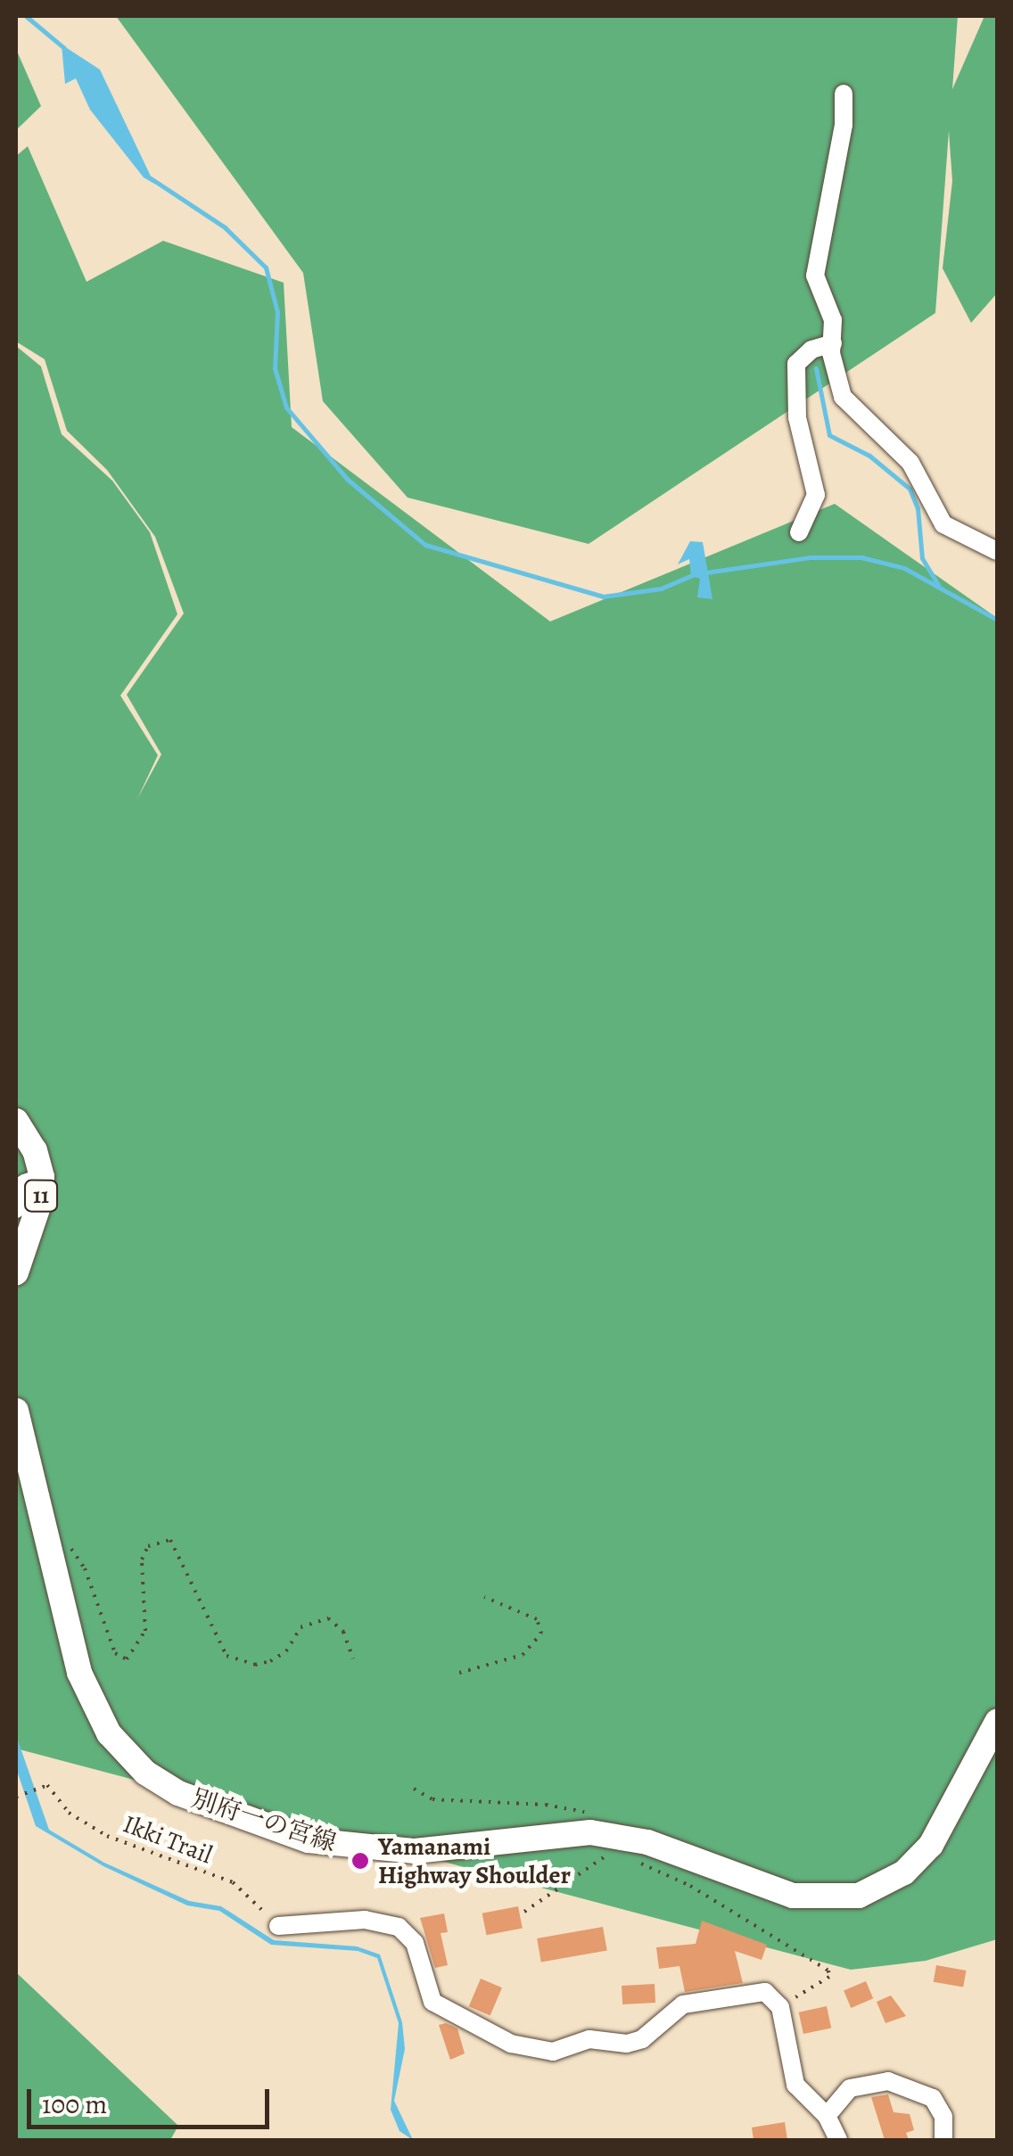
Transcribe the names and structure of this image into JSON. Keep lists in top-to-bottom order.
{
  "streets": {
    "main road": ["11", "別府一の宮線"],
    "path": ["Ikki Trail"]
  },
  "places": ["Yamanami Highway Shoulder"],
  "scale_bar": "100 m"
}
